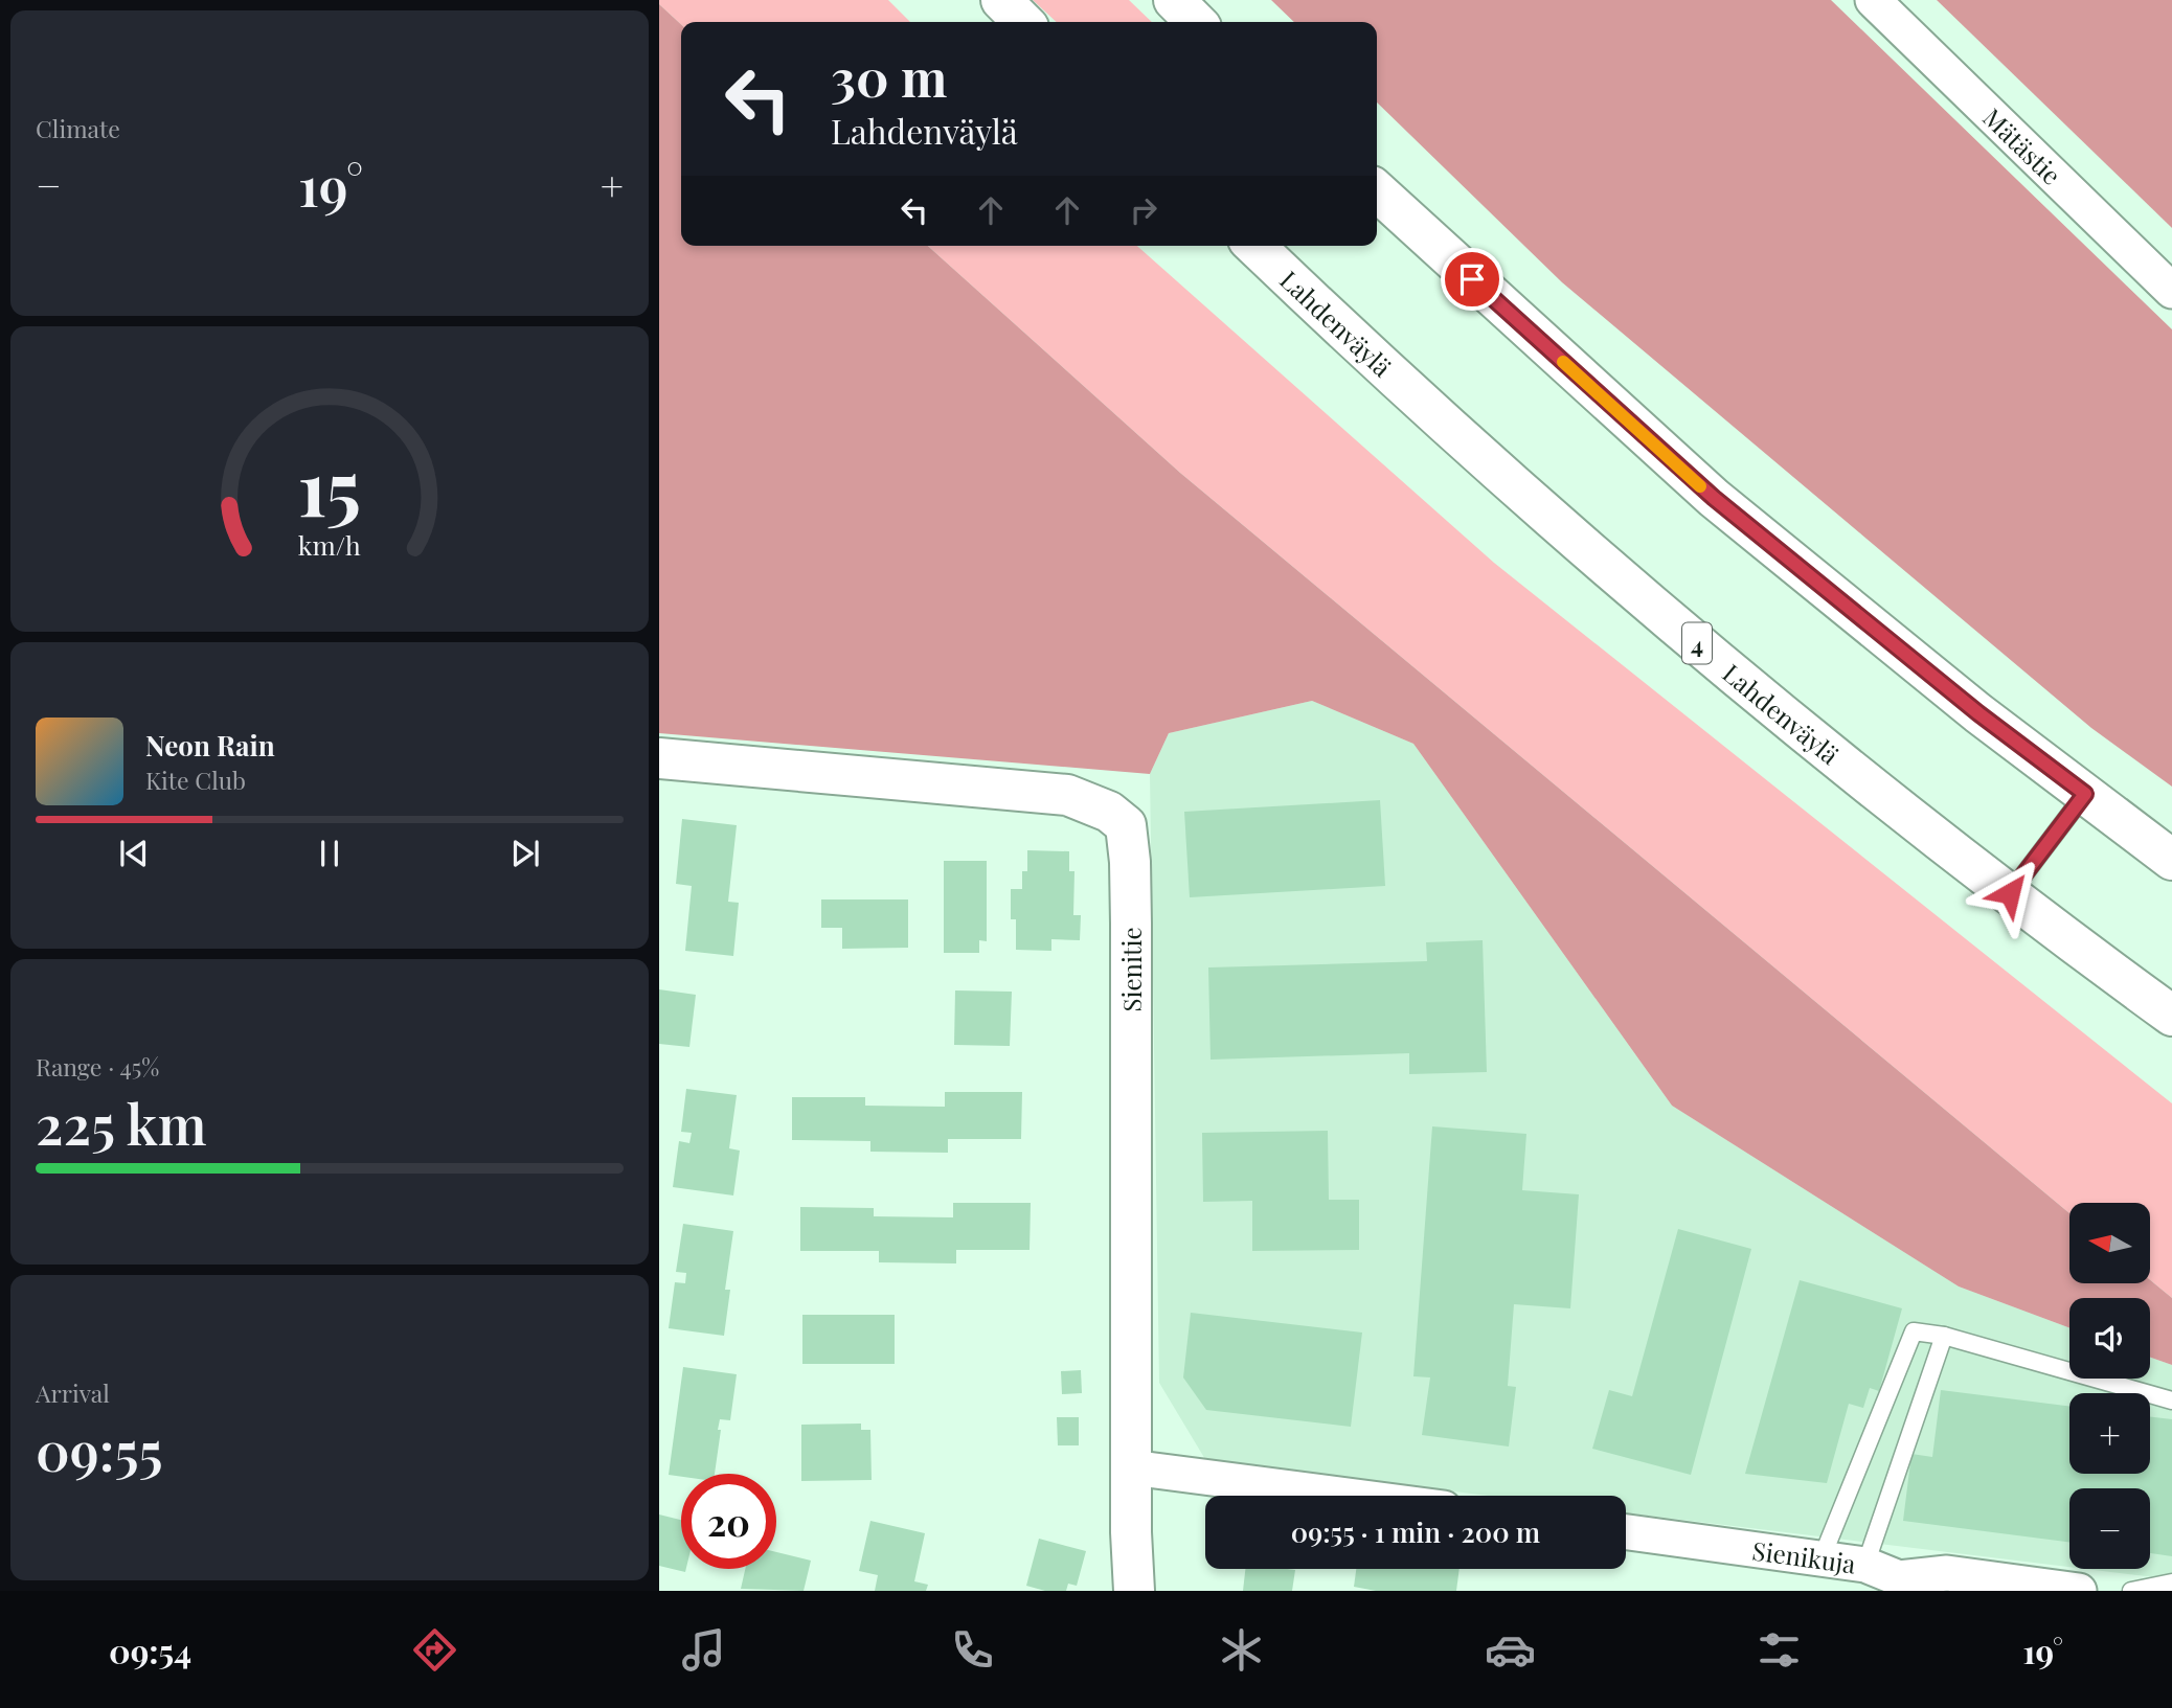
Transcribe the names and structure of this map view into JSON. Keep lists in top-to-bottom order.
{
  "streets": {
    "main road": ["Lahdenväylä", "4", "Sienitie"],
    "street": ["Mätästie", "Sienikuja"]
  },
  "north": "left",
  "page": {
    "tile": [
      "Climate",
      ["Range · 45%", "225 km"],
      ["Arrival", "09:55"]
    ],
    "turn": ["30 m", "Lahdenväylä"],
    "heat": ["−", "19°", "+"],
    "song": ["Neon Rain", "Kite Club"],
    "map_buttons": ["+", "−"],
    "limit": "20",
    "trip": "09:55 · 1 min · 200 m",
    "tabs": ["09:54", "19°"],
    "gauge": ["15", "km/h"]
  }
}
